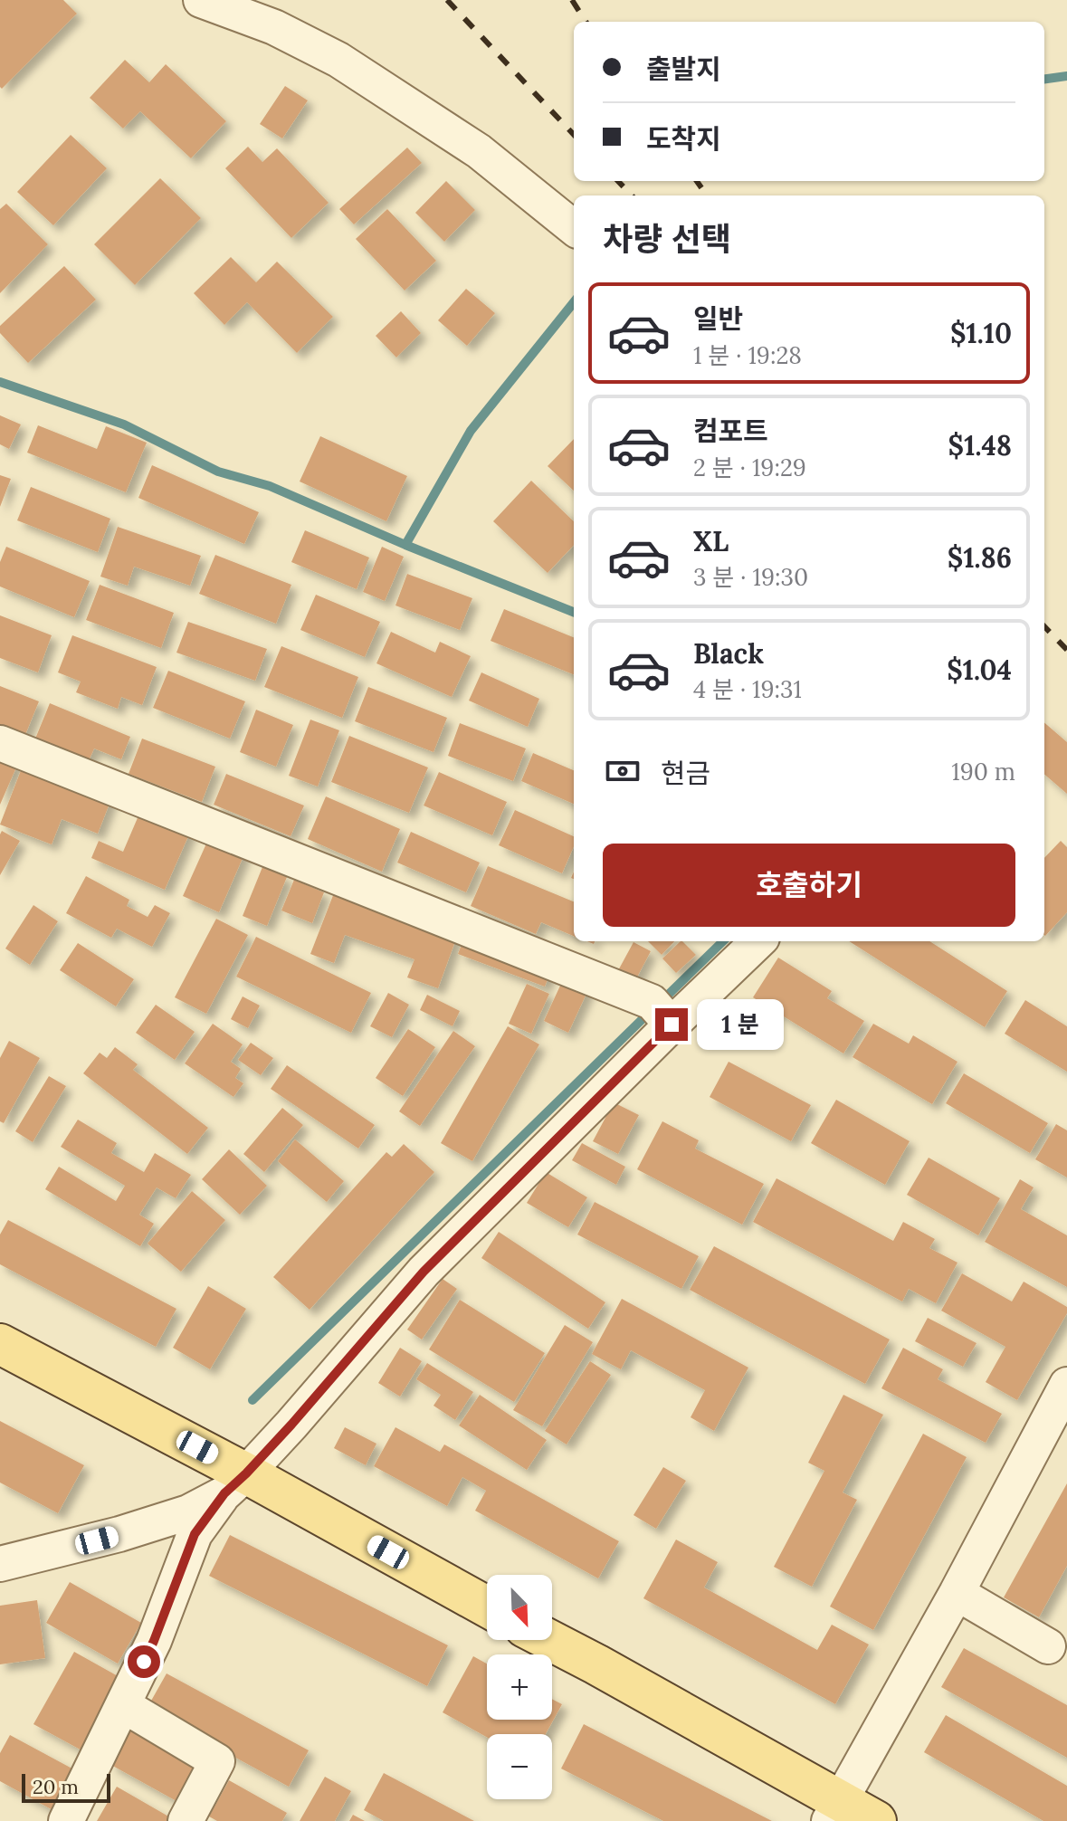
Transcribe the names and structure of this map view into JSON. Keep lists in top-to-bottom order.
{
  "scale_bar": "20 m",
  "north": "bottom right",
  "page": {
    "banner": ["출발지", "도착지"],
    "heading": "차량 선택",
    "list": [
      {
        "name": "일반",
        "note": "1 분 · 19:28",
        "value": "$1.10"
      },
      {
        "name": "컴포트",
        "note": "2 분 · 19:29",
        "value": "$1.48"
      },
      {
        "name": "XL",
        "note": "3 분 · 19:30",
        "value": "$1.86"
      },
      {
        "name": "Black",
        "note": "4 분 · 19:31",
        "value": "$1.04"
      }
    ],
    "pay": ["현금", "190 m"],
    "buttons": "호출하기",
    "bubble": "1 분",
    "map_buttons": ["+", "−"],
    "scale": "20 m"
  }
}
